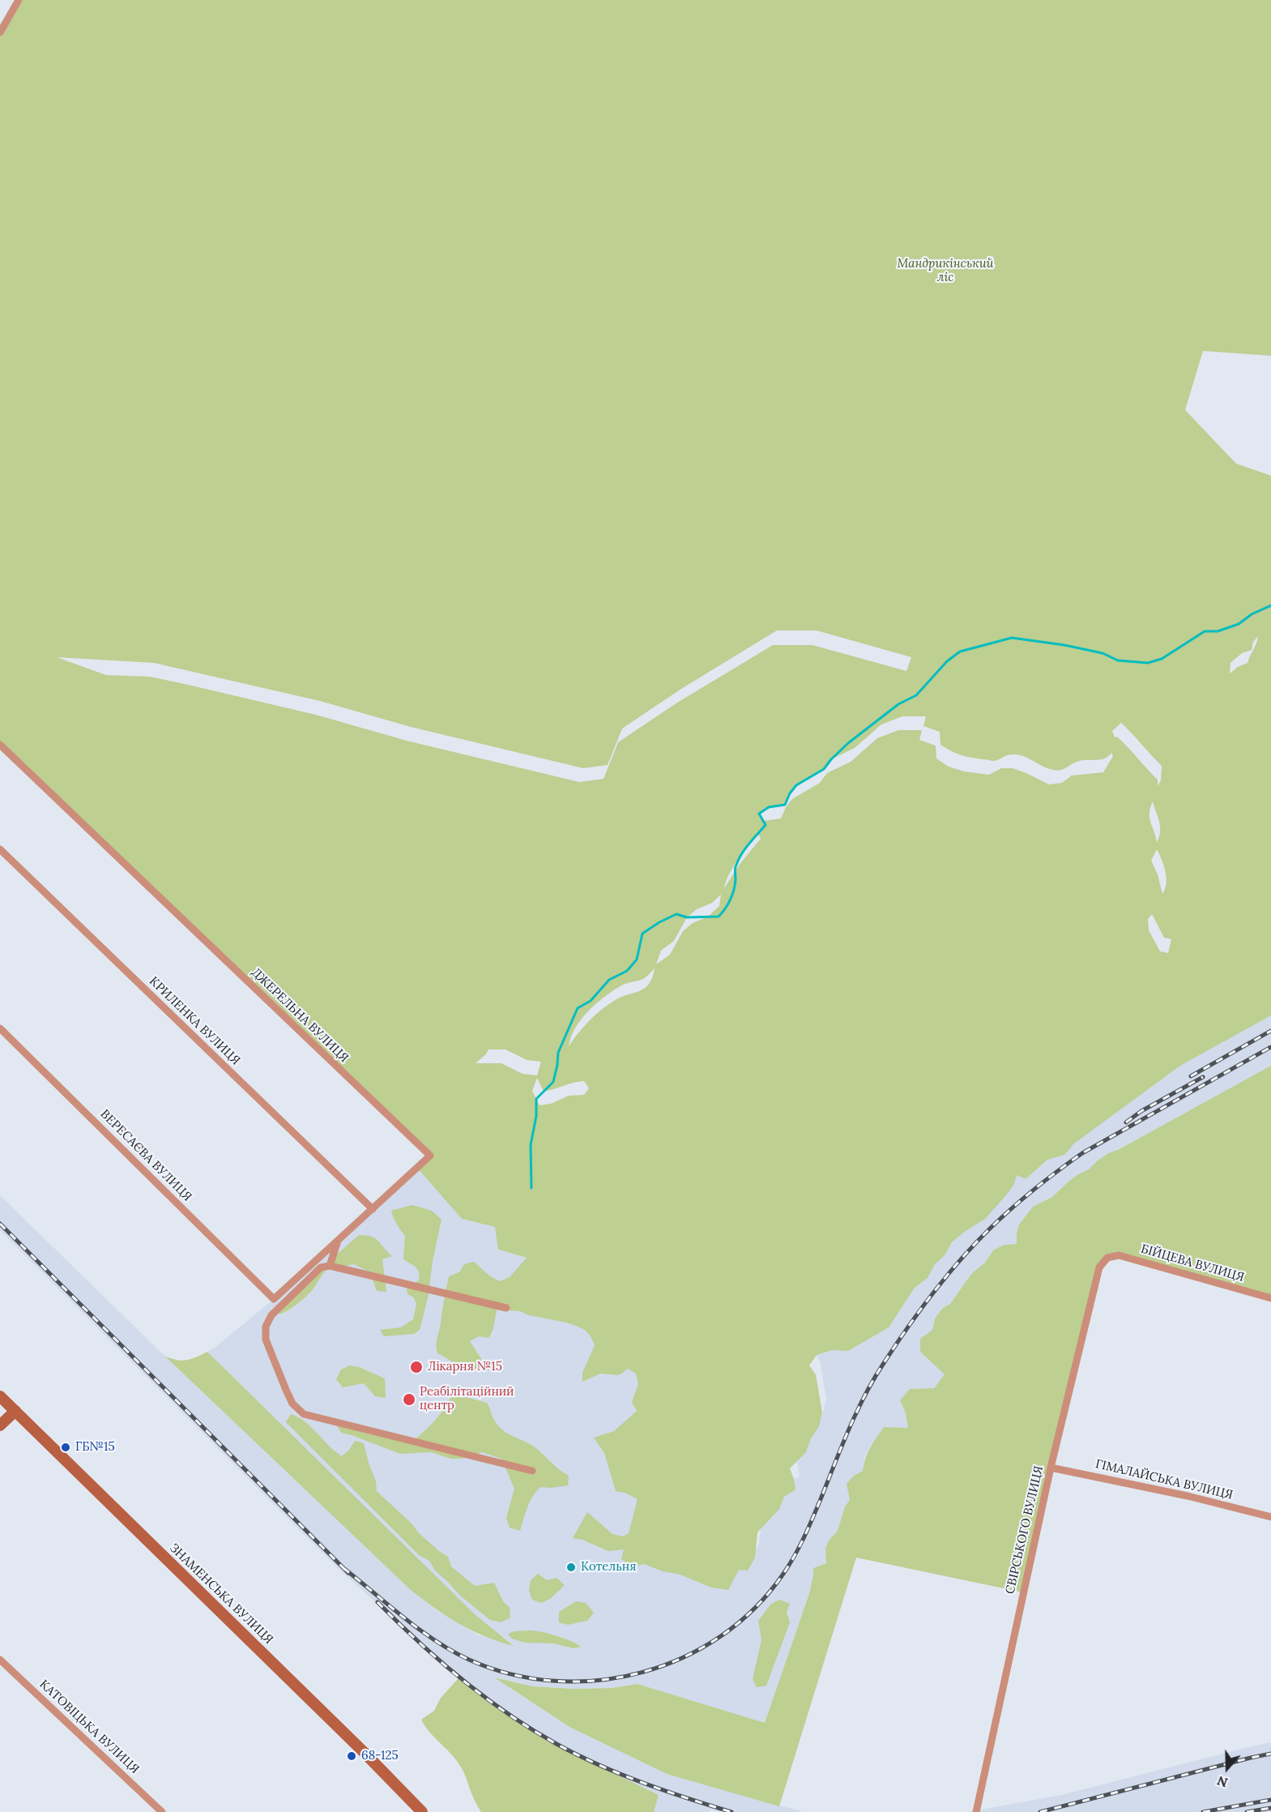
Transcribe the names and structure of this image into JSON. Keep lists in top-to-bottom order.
{
  "streets": {
    "main road": ["ЗНАМЕНСЬКА ВУЛИЦЯ"],
    "street": [
      "ДЖЕРЕЛЬНА ВУЛИЦЯ",
      "КРИЛЕНКА ВУЛИЦЯ",
      "ВЕРЕСАЄВА ВУЛИЦЯ",
      "БІЙЦЕВА ВУЛИЦЯ",
      "ГІМАЛАЙСЬКА ВУЛИЦЯ",
      "СВІРСЬКОГО ВУЛИЦЯ",
      "КАТОВІЦЬКА ВУЛИЦЯ"
    ]
  },
  "crossings": [
    ["ДЖЕРЕЛЬНА ВУЛИЦЯ", "КРИЛЕНКА ВУЛИЦЯ"],
    ["ДЖЕРЕЛЬНА ВУЛИЦЯ", "ВЕРЕСАЄВА ВУЛИЦЯ"],
    ["БІЙЦЕВА ВУЛИЦЯ", "СВІРСЬКОГО ВУЛИЦЯ"],
    ["ГІМАЛАЙСЬКА ВУЛИЦЯ", "СВІРСЬКОГО ВУЛИЦЯ"]
  ],
  "parks": ["Мандрикінський ліс"],
  "places": [
    "Лікарня №15",
    "Реабілітаційний центр",
    "ГБ№15",
    "Котельня",
    "68-125"
  ],
  "north": "bottom"
}
